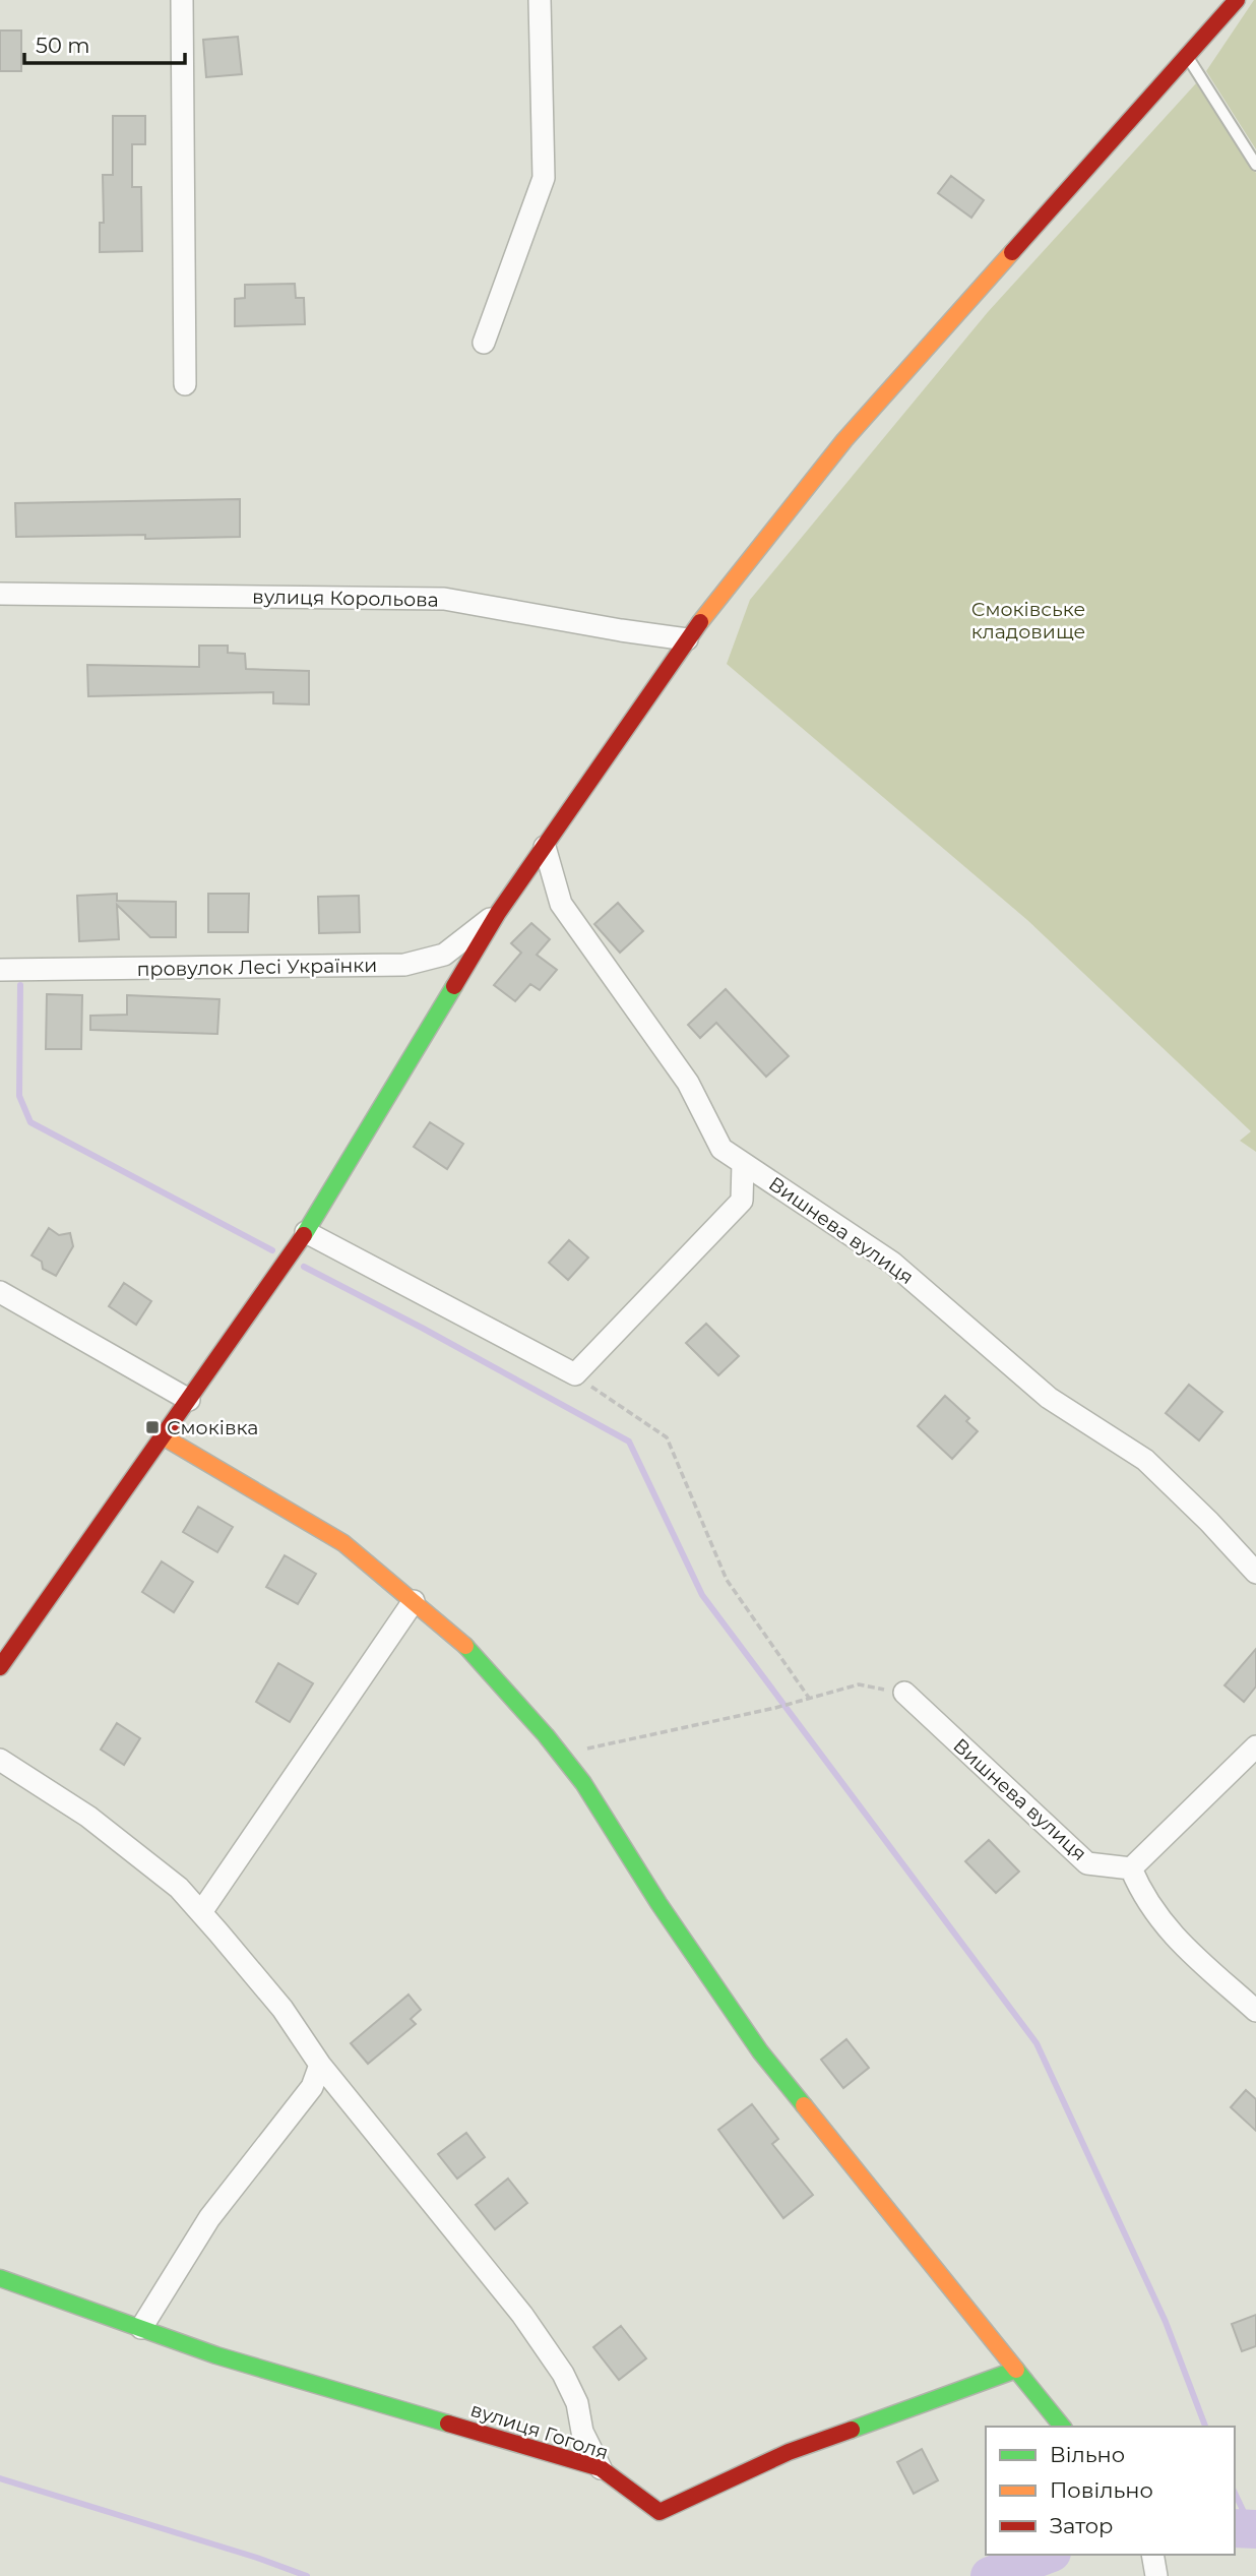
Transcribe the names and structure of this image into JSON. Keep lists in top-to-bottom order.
{
  "streets": {
    "street": [
      "вулиця Корольова",
      "провулок Лесі Українки",
      "Вишнева вулиця",
      "вулиця Гоголя"
    ]
  },
  "parks": ["Смоківське кладовище"],
  "places": {
    "transit": ["Смоківка"]
  },
  "legend": ["Вільно", "Повільно", "Затор"],
  "scale_bar": "50 m"
}
